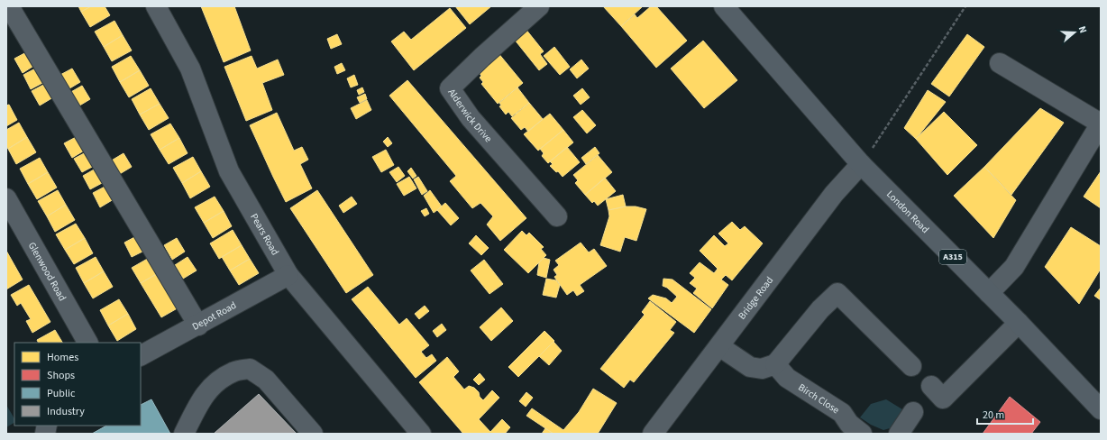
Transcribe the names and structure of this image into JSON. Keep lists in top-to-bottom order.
{
  "streets": {
    "main road": ["London Road", "A315"],
    "street": [
      "Alderwick Drive",
      "Pears Road",
      "Glenwood Road",
      "Bridge Road",
      "Depot Road",
      "Birch Close"
    ]
  },
  "crossings": [
    ["London Road", "Bridge Road"],
    ["Pears Road", "Depot Road"]
  ],
  "legend": [
    "Homes",
    "Shops",
    "Public",
    "Industry"
  ],
  "scale_bar": "20 m",
  "north": "right"
}
